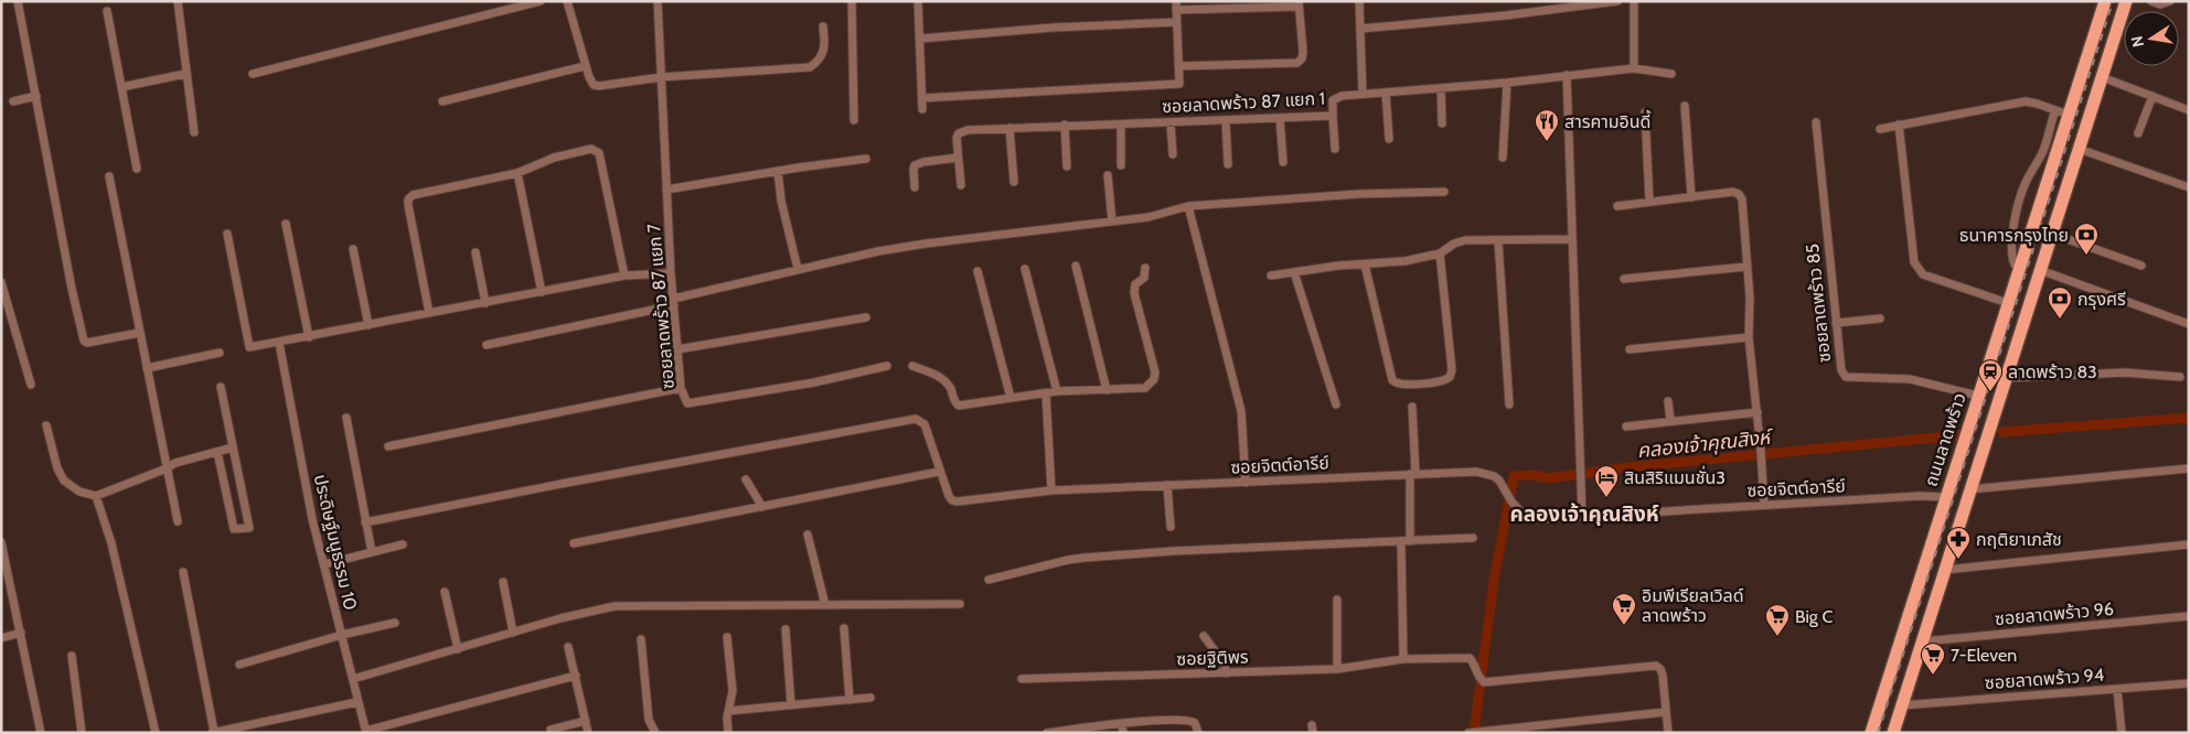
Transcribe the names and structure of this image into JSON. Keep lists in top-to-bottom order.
{
  "streets": {
    "main road": ["ถนนลาดพร้าว"],
    "street": [
      "ซอยลาดพร้าว 87 แยก 1",
      "ซอยลาดพร้าว 85",
      "ซอยลาดพร้าว 87 แยก 7",
      "ซอยจิตต์อารีย์",
      "ประดิษฐ์มนูธรรม 10",
      "ซอยลาดพร้าว 96",
      "ซอยฐิติพร",
      "ซอยลาดพร้าว 94"
    ]
  },
  "crossings": [
    ["ซอยลาดพร้าว 85", "ถนนลาดพร้าว"],
    ["ถนนลาดพร้าว", "ซอยจิตต์อารีย์"]
  ],
  "districts": ["คลองเจ้าคุณสิงห์"],
  "water": ["คลองเจ้าคุณสิงห์"],
  "places": {
    "restaurant": ["สารคามอินดี้"],
    "bank": ["ธนาคารกรุงไทย", "กรุงศรี"],
    "station": ["ลาดพร้าว 83"],
    "hotel": ["สินสิริแมนชั่น3"],
    "pharmacy": ["กฤติยาเภสัช"],
    "supermarket": ["อิมพีเรียลเวิลด์ ลาดพร้าว", "Big C", "7-Eleven"]
  },
  "north": "left"
}
